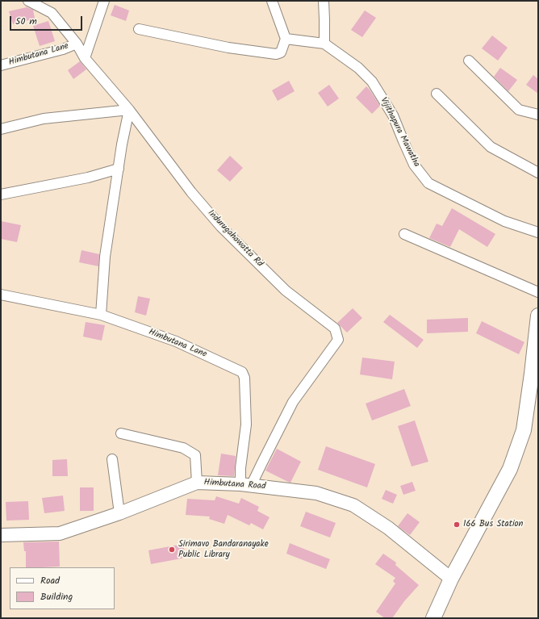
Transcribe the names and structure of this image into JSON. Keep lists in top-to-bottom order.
{
  "streets": {
    "street": [
      "Himbutana Lane",
      "Vijithapura Mawatha",
      "Indurugahawatta Rd",
      "Himbutana Road"
    ]
  },
  "crossings": [
    ["Himbutana Lane", "Indurugahawatta Rd"],
    ["Himbutana Lane", "Himbutana Road"],
    ["Indurugahawatta Rd", "Himbutana Road"]
  ],
  "places": ["166 Bus Station", "Sirimavo Bandaranayake Public Library"],
  "legend": ["Road", "Building"],
  "scale_bar": "50 m"
}
